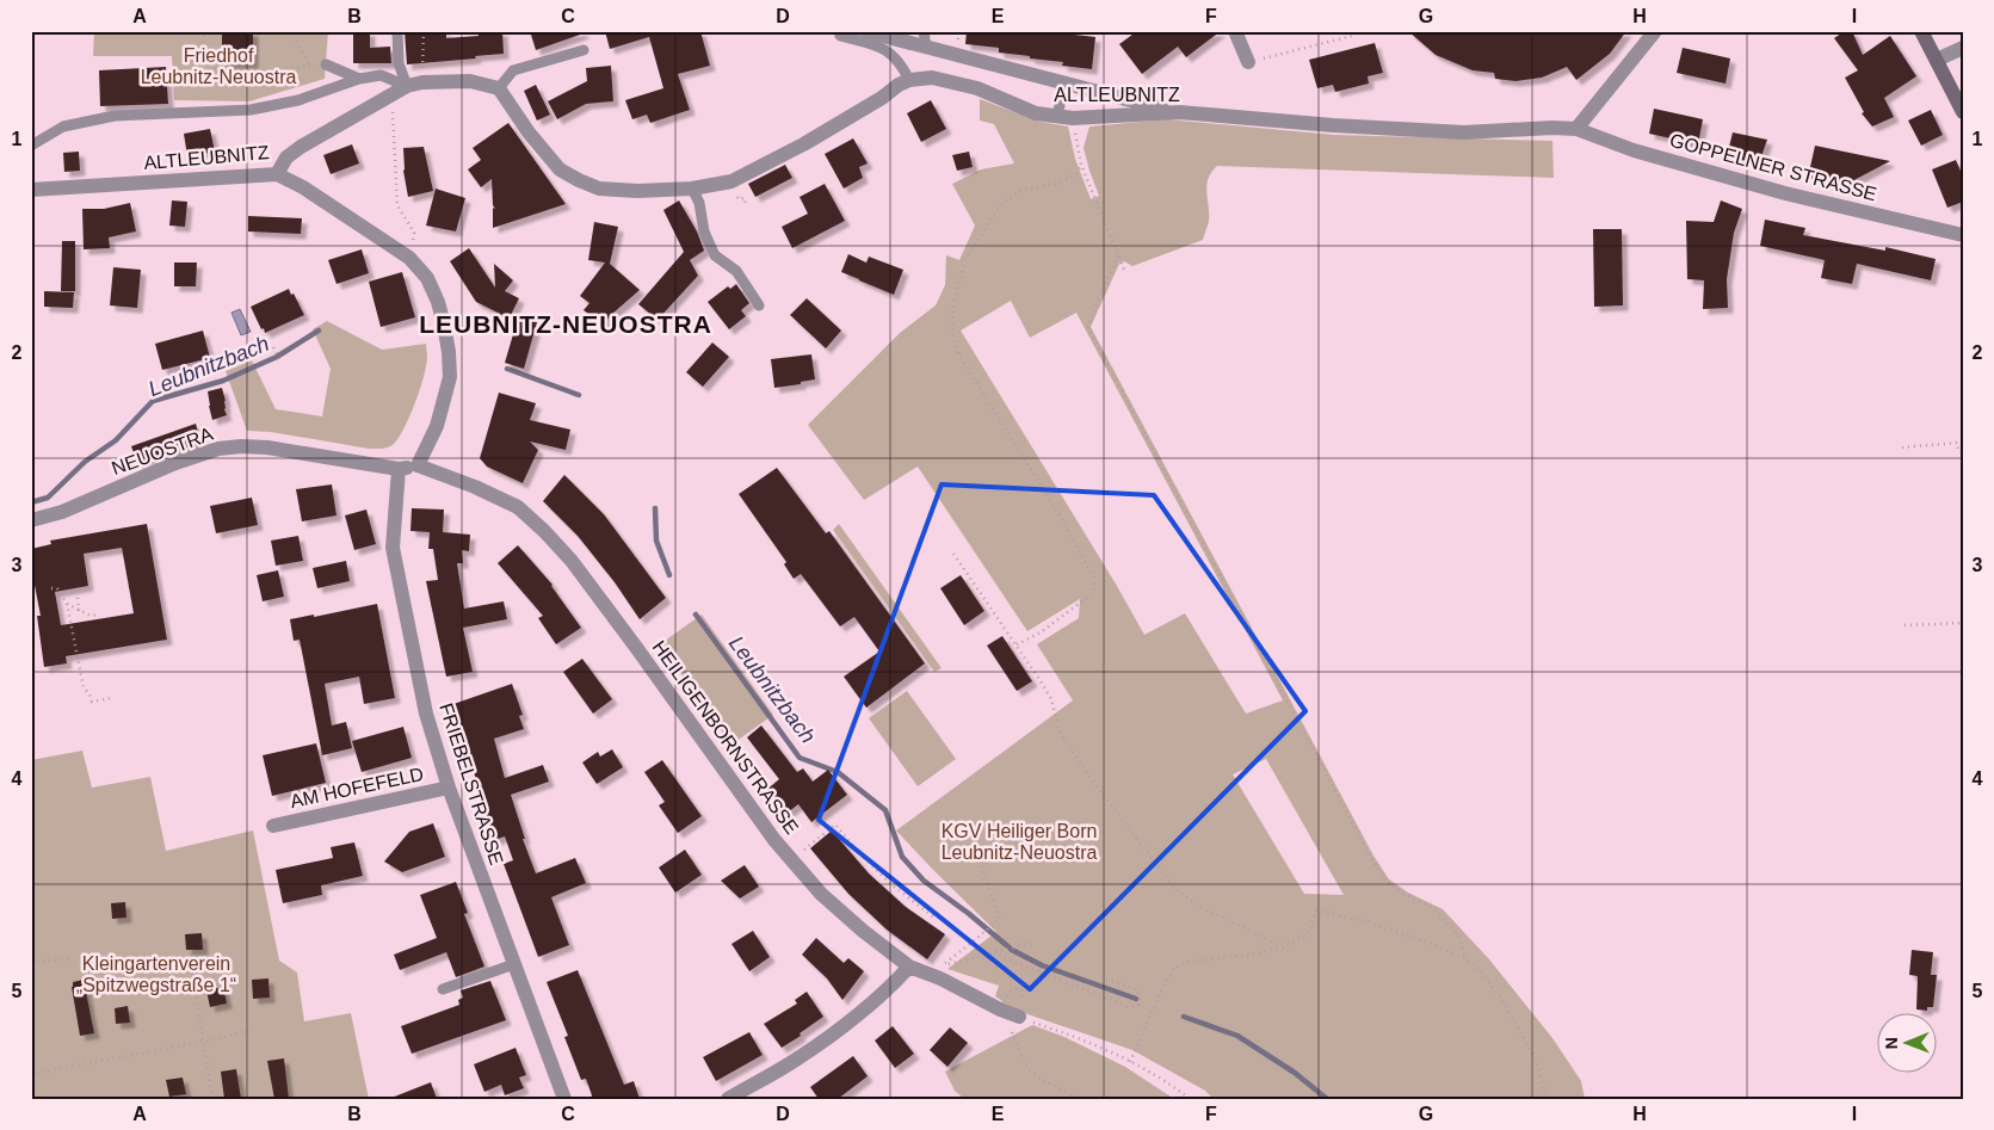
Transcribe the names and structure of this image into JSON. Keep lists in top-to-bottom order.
{
  "streets": {
    "street": [
      "ALTLEUBNITZ",
      "GOPPELNER STRASSE",
      "NEUOSTRA",
      "HEILIGENBORNSTRASSE",
      "FRIEBELSTRASSE",
      "AM HOFEFELD"
    ]
  },
  "crossings": [
    ["ALTLEUBNITZ", "GOPPELNER STRASSE"],
    ["NEUOSTRA", "HEILIGENBORNSTRASSE"],
    ["NEUOSTRA", "FRIEBELSTRASSE"],
    ["FRIEBELSTRASSE", "AM HOFEFELD"]
  ],
  "districts": ["LEUBNITZ-NEUOSTRA"],
  "water": ["Leubnitzbach"],
  "parks": ["Friedhof Leubnitz-Neuostra", "KGV Heiliger Born Leubnitz-Neuostra", "Kleingartenverein „Spitzwegstraße 1“"],
  "north": "left",
  "grid": {
    "columns": [
      "A",
      "B",
      "C",
      "D",
      "E",
      "F",
      "G",
      "H",
      "I"
    ],
    "rows": [
      "1",
      "2",
      "3",
      "4",
      "5"
    ]
  }
}
